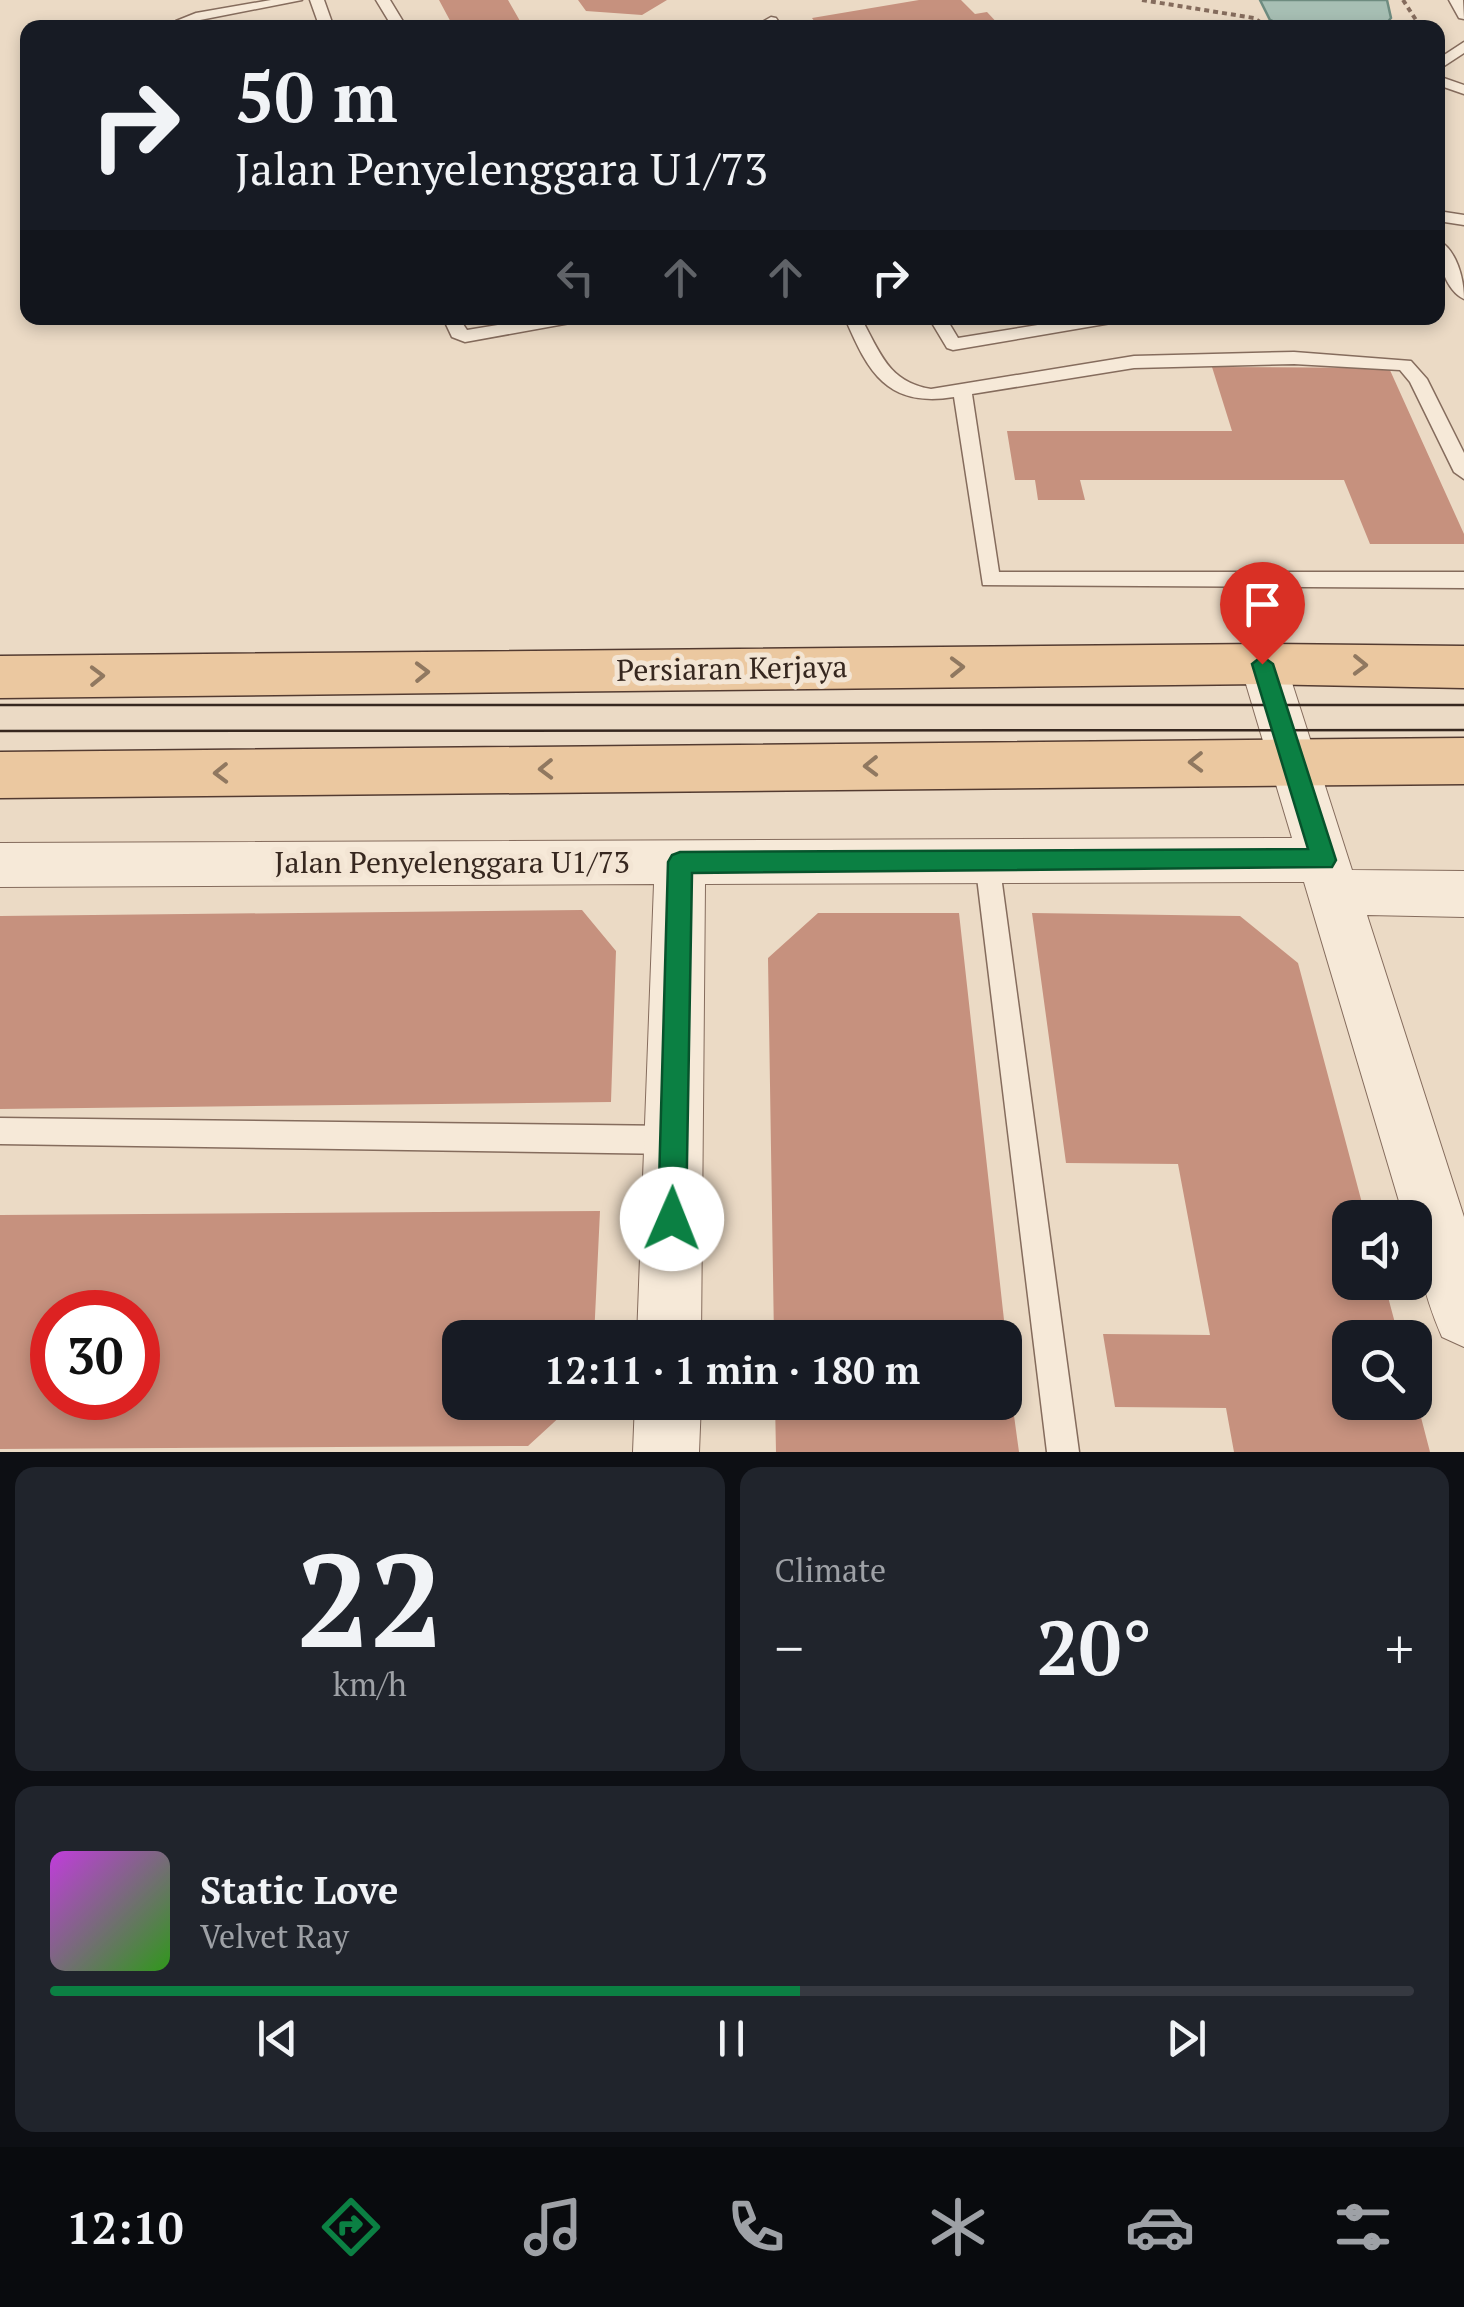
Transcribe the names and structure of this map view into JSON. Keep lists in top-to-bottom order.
{
  "streets": {
    "main road": ["Persiaran Kerjaya"],
    "street": ["Jalan Penyelenggara U1/73"]
  },
  "page": {
    "turn": ["50 m", "Jalan Penyelenggara U1/73"],
    "limit": "30",
    "trip": "12:11 · 1 min · 180 m",
    "tile": [
      ["22", "km/h"],
      "Climate"
    ],
    "heat": ["−", "20°", "+"],
    "song": ["Static Love", "Velvet Ray"],
    "tabs": "12:10"
  }
}
